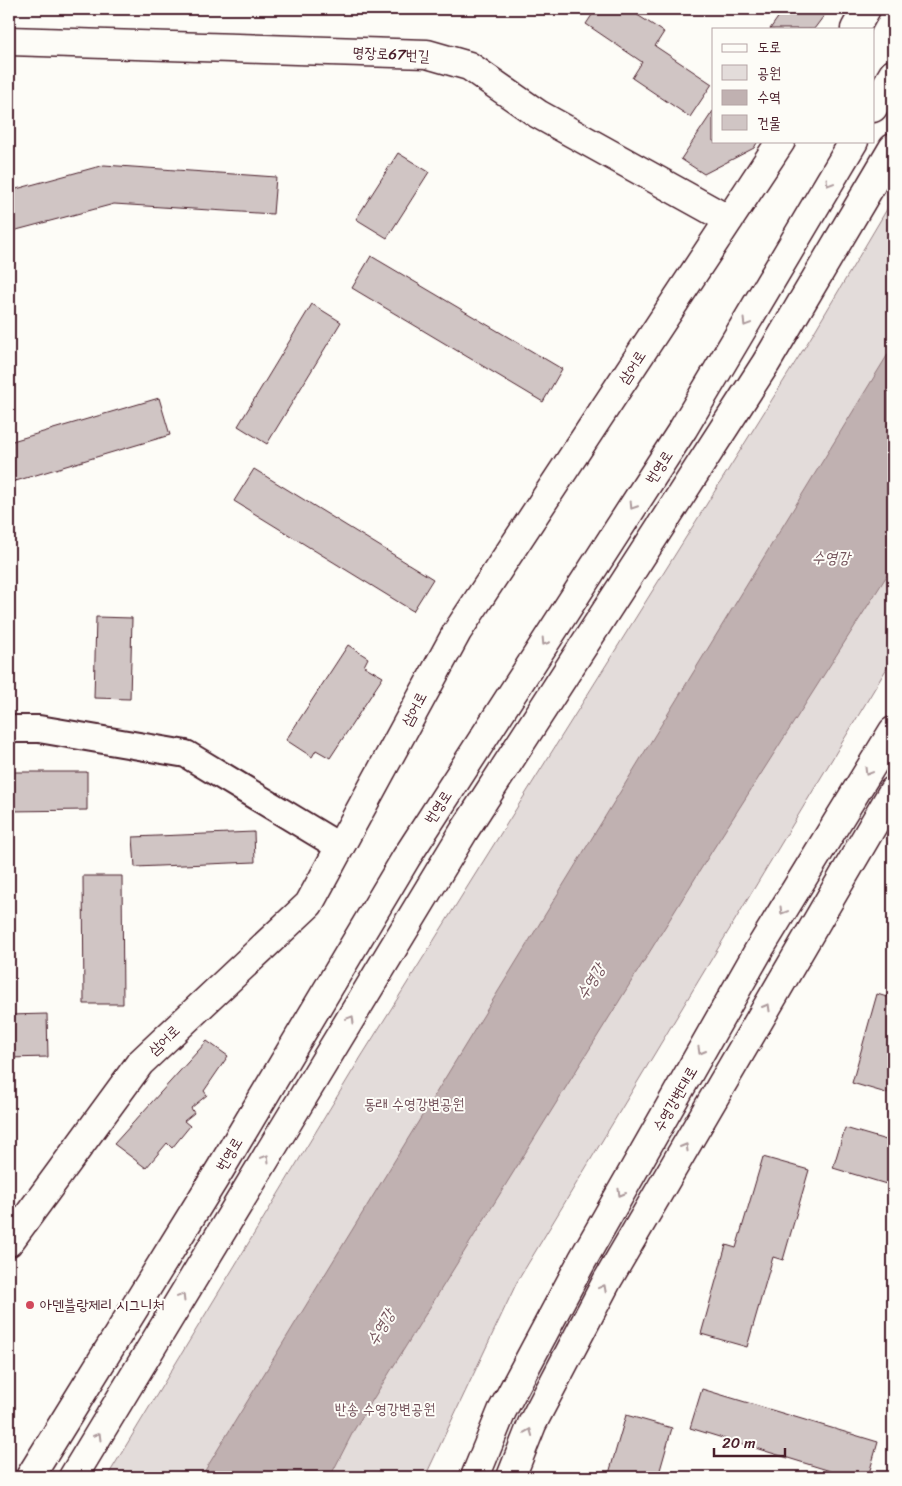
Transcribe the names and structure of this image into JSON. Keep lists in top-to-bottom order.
{
  "streets": {
    "main road": [
      "명장로67번길",
      "삼어로",
      "번영로",
      "수영강변대로"
    ]
  },
  "crossings": [
    ["명장로67번길", "삼어로"]
  ],
  "water": ["수영강"],
  "parks": ["동래 수영강변공원", "반송 수영강변공원"],
  "places": ["아덴블랑제리 시그니처"],
  "legend": [
    "도로",
    "공원",
    "수역",
    "건물"
  ],
  "scale_bar": "20 m"
}
